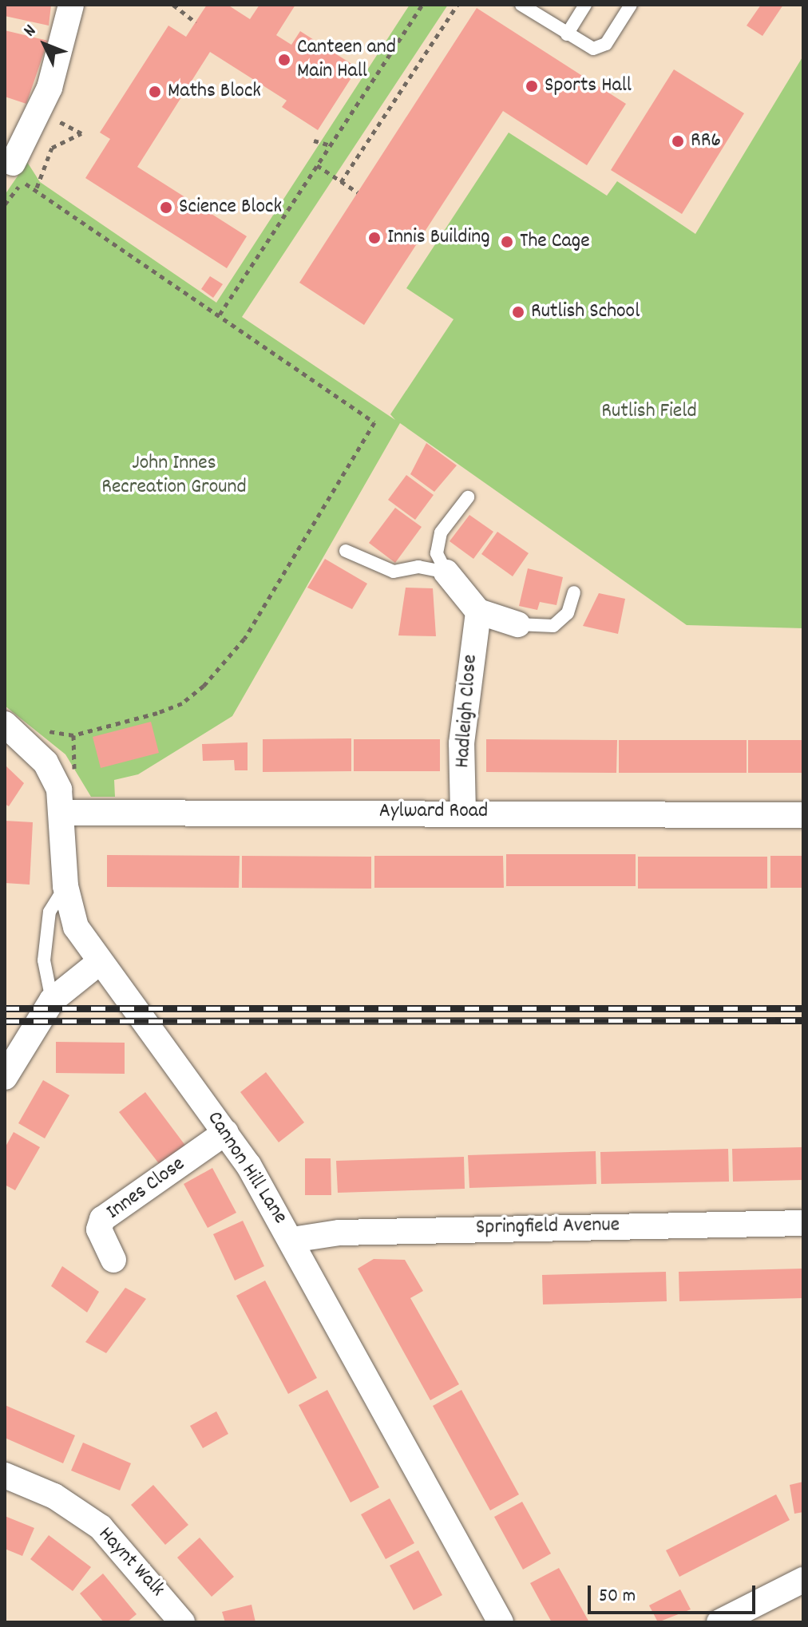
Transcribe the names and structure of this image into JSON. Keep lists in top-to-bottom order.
{
  "streets": {
    "street": [
      "Hadleigh Close",
      "Aylward Road",
      "Cannon Hill Lane",
      "Innes Close",
      "Springfield Avenue",
      "Haynt Walk"
    ]
  },
  "crossings": [
    ["Hadleigh Close", "Aylward Road"],
    ["Aylward Road", "Cannon Hill Lane"],
    ["Cannon Hill Lane", "Innes Close"],
    ["Cannon Hill Lane", "Springfield Avenue"]
  ],
  "parks": ["Rutlish Field", "John Innes Recreation Ground"],
  "places": [
    "Canteen and Main Hall",
    "Sports Hall",
    "Maths Block",
    "RR6",
    "Science Block",
    "Innis Building",
    "The Cage",
    "Rutlish School"
  ],
  "scale_bar": "50 m",
  "north": "top left"
}
